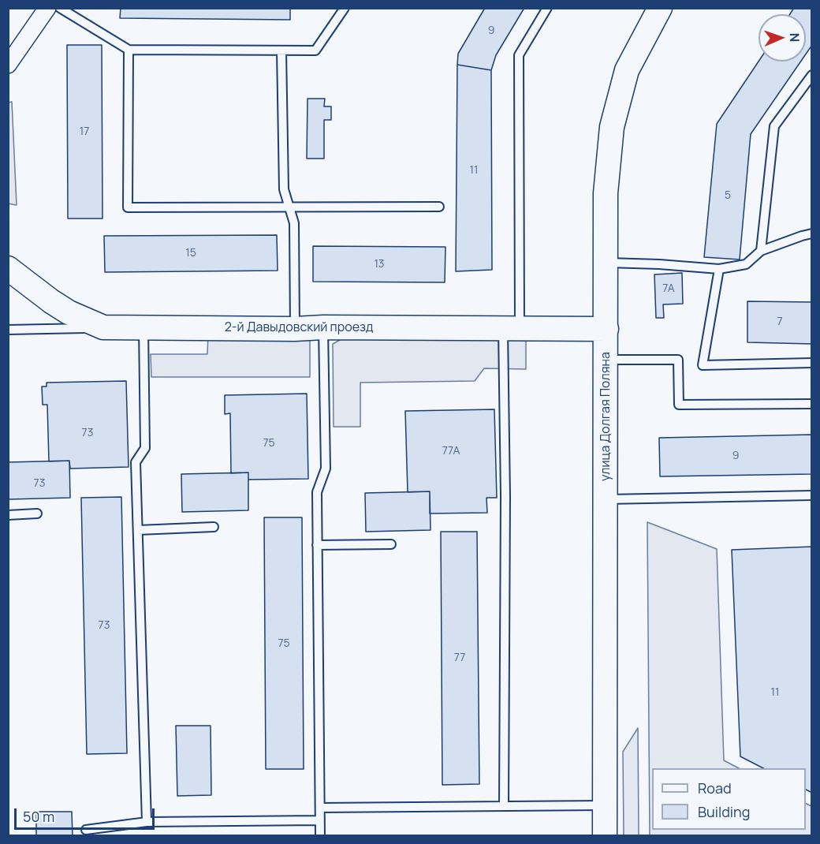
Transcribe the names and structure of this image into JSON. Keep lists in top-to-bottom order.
{
  "streets": {
    "main road": ["2-й Давыдовский проезд", "улица Долгая Поляна"]
  },
  "crossings": [
    ["2-й Давыдовский проезд", "улица Долгая Поляна"]
  ],
  "house_numbers": [
    "9",
    "17",
    "11",
    "5",
    "15",
    "13",
    "7А",
    "7",
    "73",
    "75",
    "77А",
    "9",
    "73",
    "73",
    "75",
    "77",
    "11"
  ],
  "legend": ["Road", "Building"],
  "scale_bar": "50 m",
  "north": "right"
}
